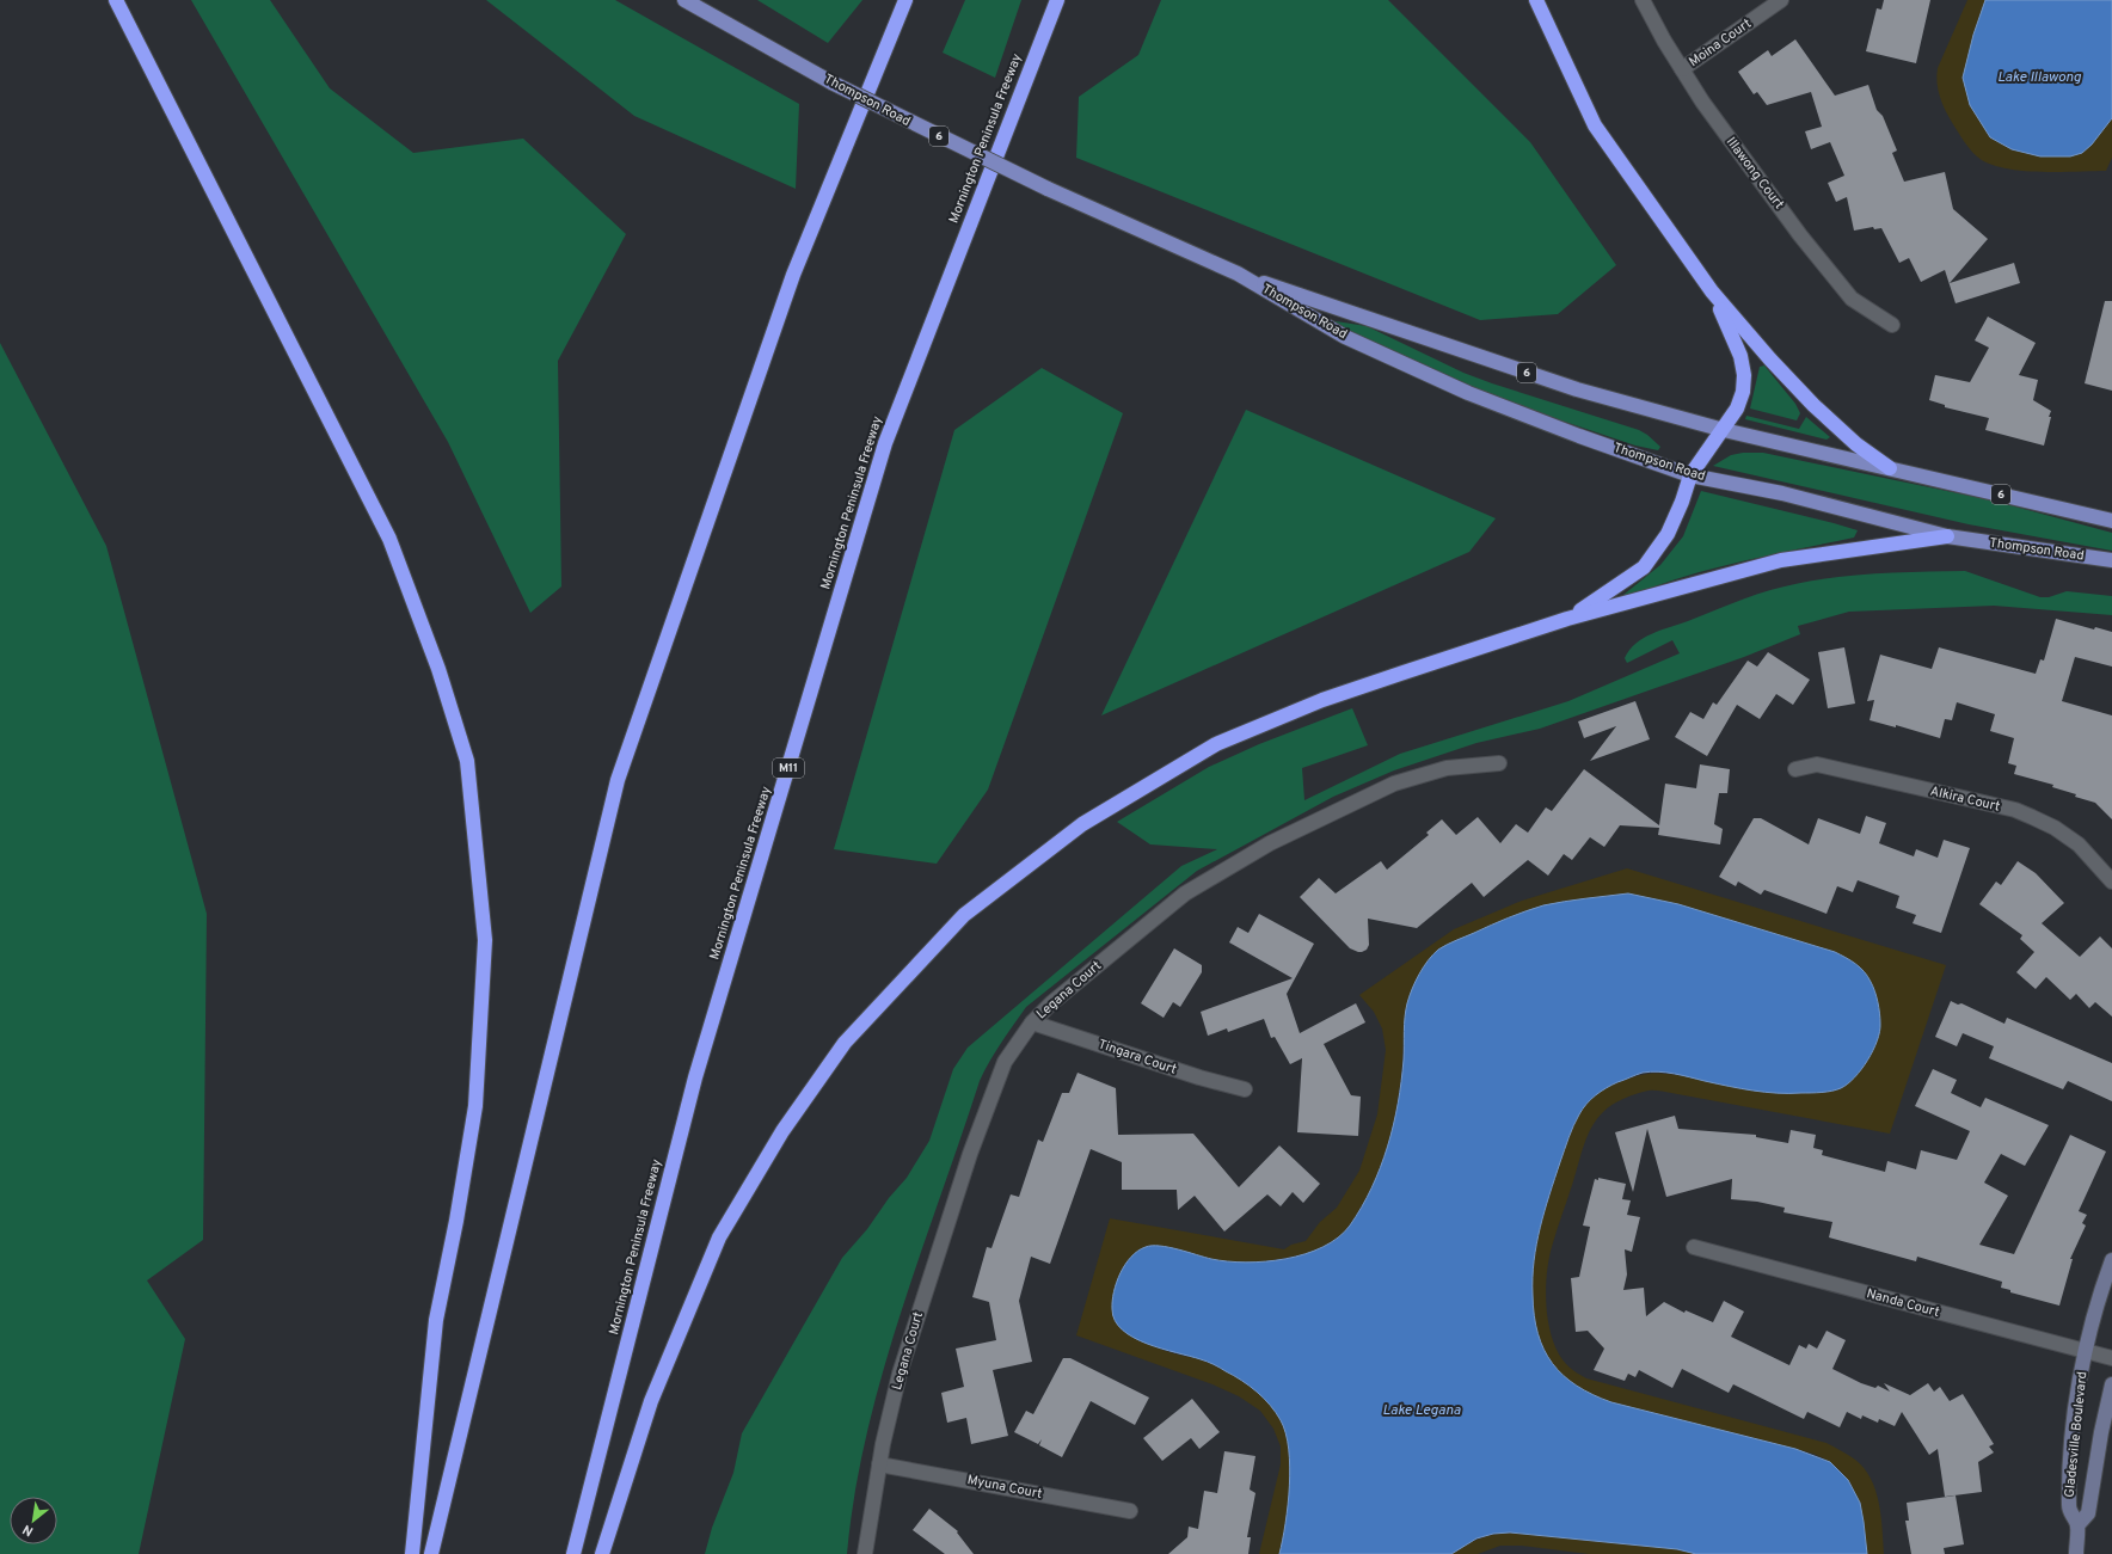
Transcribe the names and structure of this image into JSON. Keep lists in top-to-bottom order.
{
  "streets": {
    "highway": ["Mornington Peninsula Freeway", "M11"],
    "main road": ["Thompson Road", "6", "Gladesville Boulevard"],
    "street": [
      "Moina Court",
      "Illawong Court",
      "Alkira Court",
      "Legana Court",
      "Tingara Court",
      "Nanda Court",
      "Myuna Court"
    ]
  },
  "crossings": [
    ["Moina Court", "Illawong Court"],
    ["Legana Court", "Tingara Court"],
    ["Legana Court", "Myuna Court"],
    ["Nanda Court", "Gladesville Boulevard"]
  ],
  "water": ["Lake Illawong", "Lake Legana"],
  "north": "bottom left"
}
